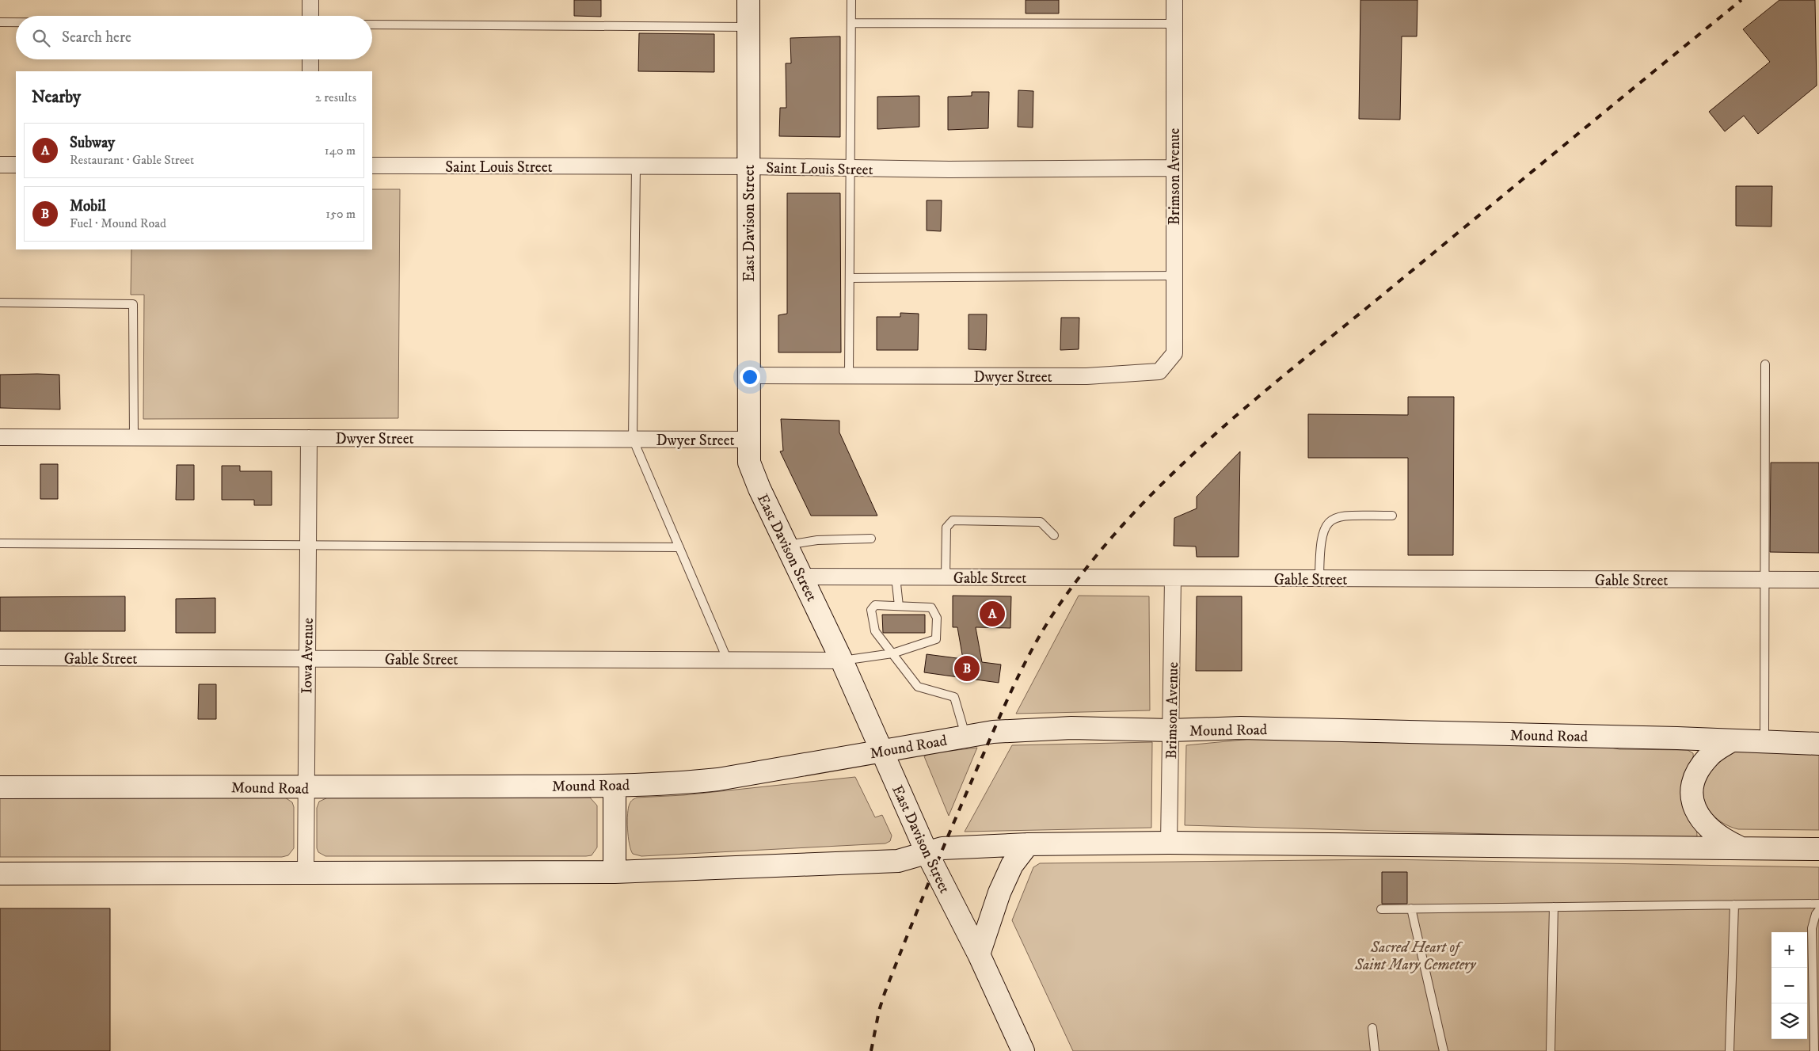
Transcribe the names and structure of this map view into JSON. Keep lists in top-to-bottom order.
{
  "streets": {
    "main road": ["East Davison Street", "Mound Road"],
    "street": [
      "Saint Louis Street",
      "Brimson Avenue",
      "Dwyer Street",
      "Gable Street",
      "Iowa Avenue"
    ]
  },
  "crossings": [
    ["Saint Louis Street", "Brimson Avenue"],
    ["Saint Louis Street", "East Davison Street"],
    ["Brimson Avenue", "Dwyer Street"],
    ["Brimson Avenue", "Gable Street"],
    ["Brimson Avenue", "Mound Road"],
    ["East Davison Street", "Dwyer Street"],
    ["East Davison Street", "Gable Street"],
    ["East Davison Street", "Mound Road"],
    ["Dwyer Street", "Iowa Avenue"],
    ["Gable Street", "Iowa Avenue"],
    ["Iowa Avenue", "Mound Road"]
  ],
  "parks": ["Sacred Heart of Saint Mary Cemetery"],
  "page": {
    "search": "Search here",
    "heading": ["Nearby", "2 results"],
    "list": [
      {
        "mark": "A",
        "name": "Subway",
        "note": "Restaurant · Gable Street",
        "value": "140 m"
      },
      {
        "mark": "B",
        "name": "Mobil",
        "note": "Fuel · Mound Road",
        "value": "150 m"
      }
    ],
    "pins": ["A", "B"],
    "map_buttons": ["+", "−"]
  }
}
